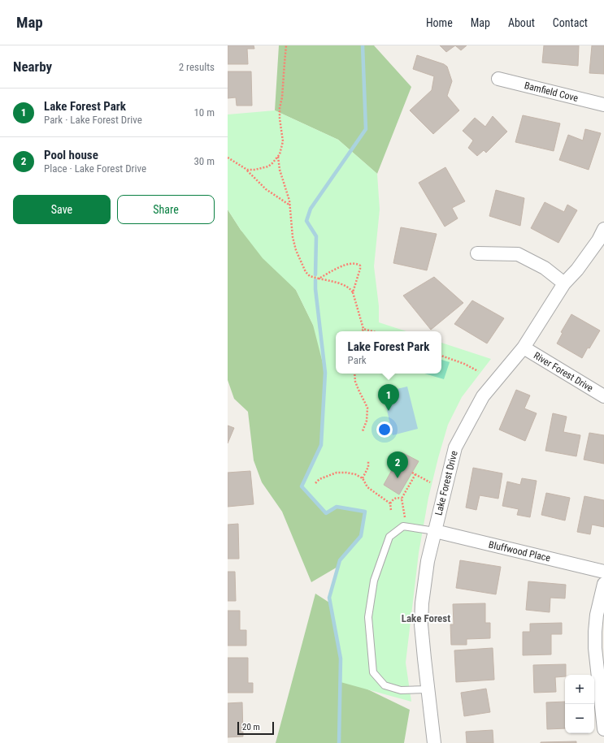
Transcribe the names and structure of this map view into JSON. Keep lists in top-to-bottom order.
{
  "streets": {
    "street": [
      "Bamfield Cove",
      "River Forest Drive",
      "Lake Forest Drive",
      "Bluffwood Place"
    ]
  },
  "crossings": [
    ["River Forest Drive", "Lake Forest Drive"],
    ["Lake Forest Drive", "Bluffwood Place"]
  ],
  "districts": ["Lake Forest"],
  "scale_bar": "20 m",
  "page": {
    "header": "Map",
    "nav": [
      "Home",
      "Map",
      "About",
      "Contact"
    ],
    "heading": ["Nearby", "2 results"],
    "list": [
      {
        "mark": "1",
        "name": "Lake Forest Park",
        "note": "Park · Lake Forest Drive",
        "value": "10 m"
      },
      {
        "mark": "2",
        "name": "Pool house",
        "note": "Place · Lake Forest Drive",
        "value": "30 m"
      }
    ],
    "buttons": ["Save", "Share"],
    "popup": ["Lake Forest Park", "Park"],
    "pins": ["1", "2"],
    "map_buttons": ["+", "−"],
    "scale": "20 m"
  }
}
